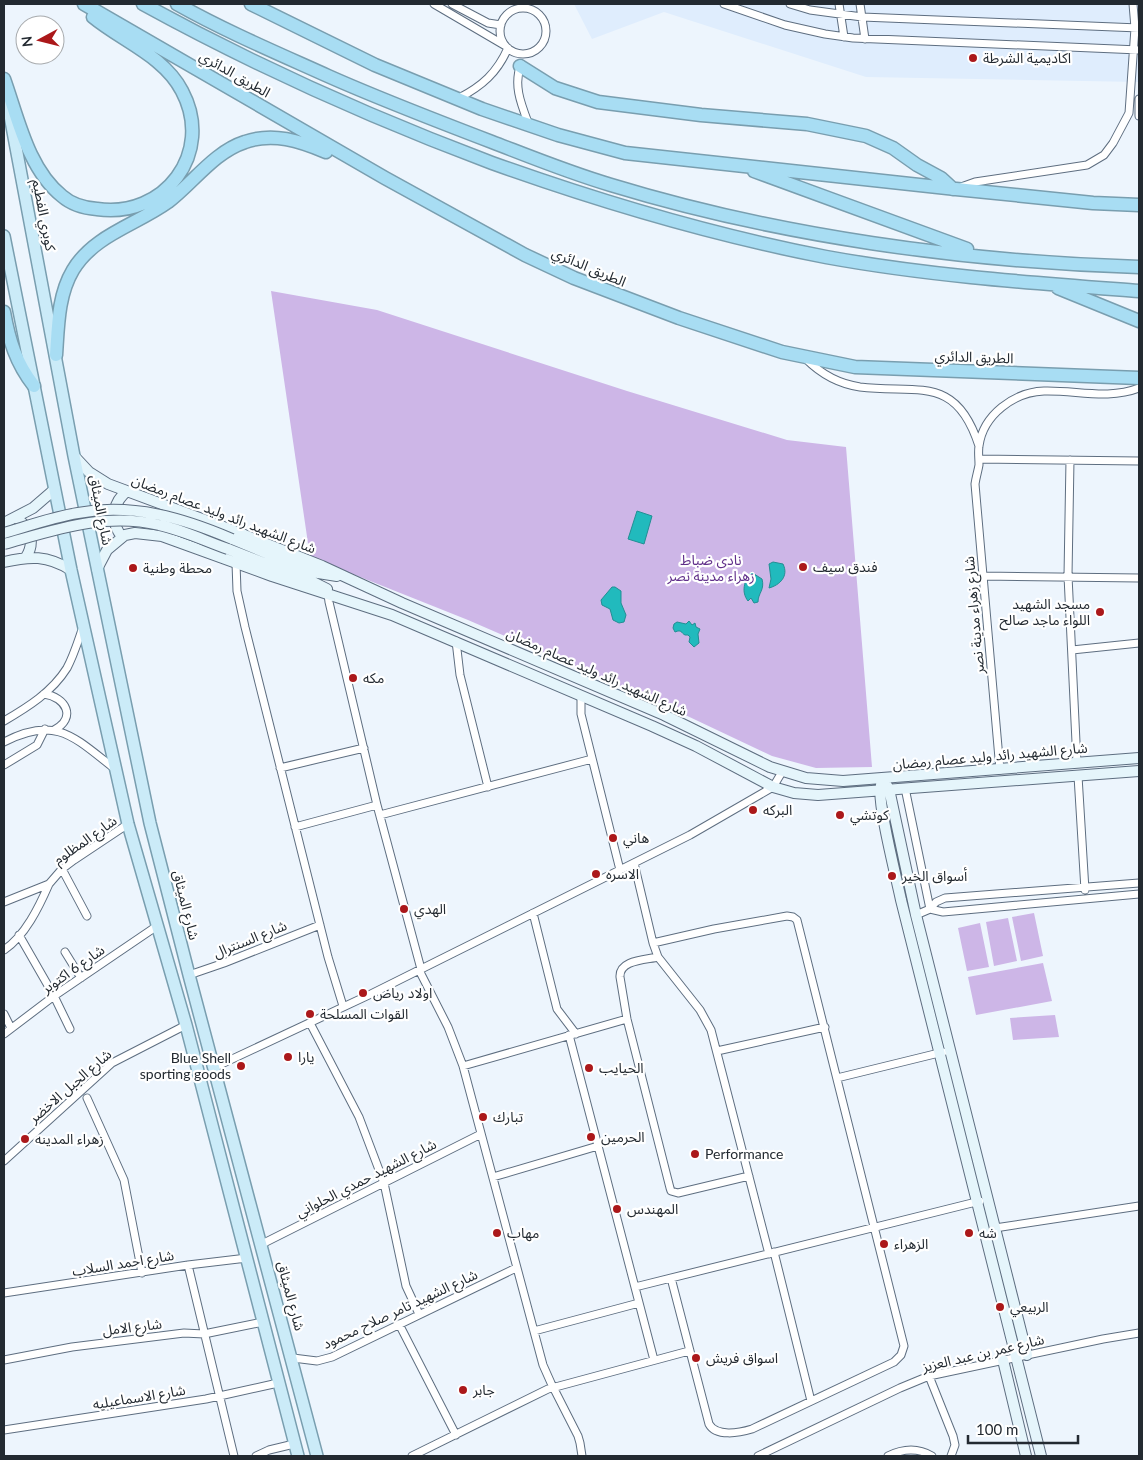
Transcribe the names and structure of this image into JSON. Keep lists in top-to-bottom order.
{
  "streets": {
    "highway": ["الطريق الدائري"],
    "main road": ["كوبري الفطيم", "شارع الميثاق"],
    "street": [
      "شارع الشهيد رائد وليد عصام رمضان",
      "شارع زهراء مدينة نصر",
      "شارع المظلوم",
      "شارع السنترال",
      "شارع 6 اكتوبر",
      "شارع الجبل الاخضر",
      "شارع الشهيد حمدي الحلواني",
      "شارع احمد السلاب",
      "شارع الشهيد تامر صلاح محمود",
      "شارع الامل",
      "شارع عمر بن عبد العزيز",
      "شارع الاسماعيليه"
    ]
  },
  "crossings": [
    ["كوبري الفطيم", "شارع الميثاق"],
    ["شارع الميثاق", "شارع الشهيد رائد وليد عصام رمضان"],
    ["شارع الميثاق", "شارع السنترال"],
    ["شارع الميثاق", "شارع الشهيد حمدي الحلواني"],
    ["شارع الميثاق", "شارع الشهيد تامر صلاح محمود"],
    ["شارع الشهيد رائد وليد عصام رمضان", "شارع زهراء مدينة نصر"]
  ],
  "parks": ["نادى ضباط زهراء مدينة نصر"],
  "places": [
    "اكاديمية الشرطة",
    "فندق سيف",
    "محطة وطنية",
    "مسجد الشهيد اللواء ماجد صالح",
    "مكه",
    "البركه",
    "كوتشي",
    "هاني",
    "الاسره",
    "أسواق الخير",
    "الهدي",
    "اولاد رياض",
    "القوات المسلحة",
    "يارا",
    "Blue Shell sporting goods",
    "الحيايب",
    "تبارك",
    "الحرمين",
    "زهراء المدينه",
    "Performance",
    "المهندس",
    "مهاب",
    "شه",
    "الزهراء",
    "الربيعي",
    "اسواق فريش",
    "جابر"
  ],
  "scale_bar": "100 m",
  "north": "left"
}
